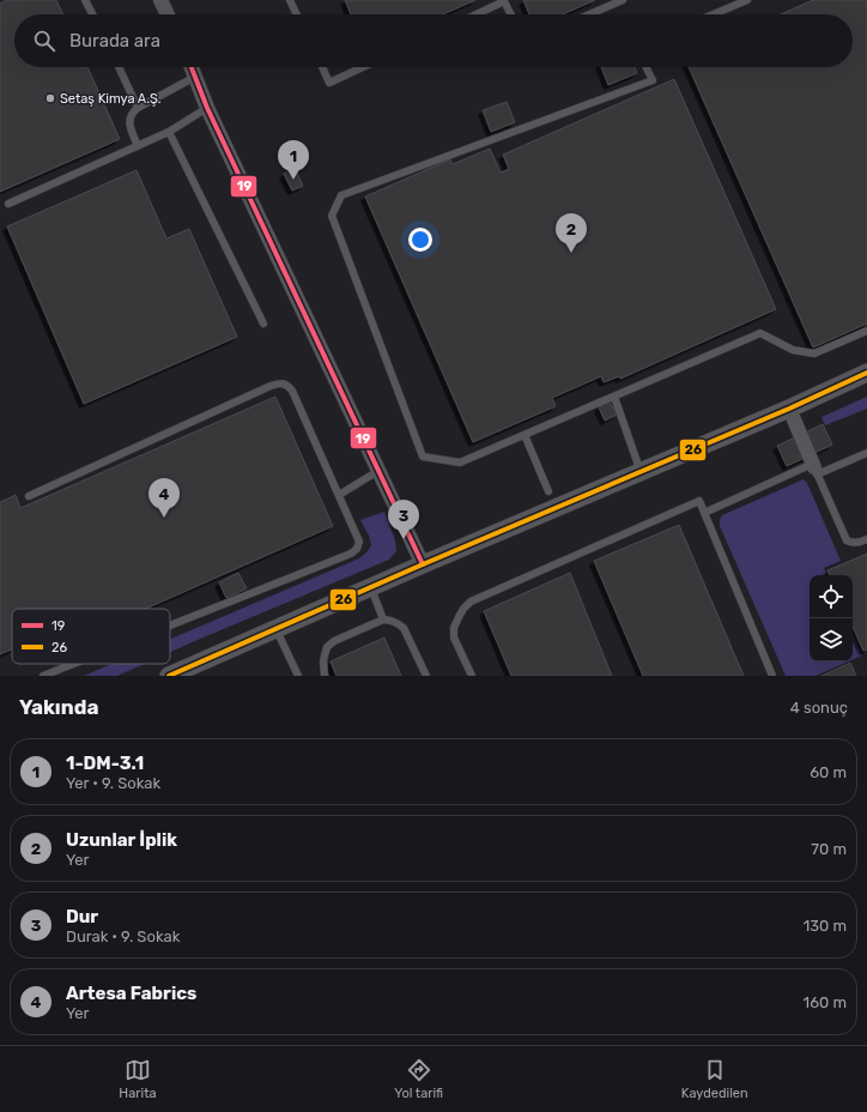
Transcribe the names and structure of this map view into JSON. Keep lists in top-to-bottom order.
{
  "places": ["Setaş Kimya A.Ş."],
  "lines": ["transit line 19", "transit line 26"],
  "legend": ["19", "26"],
  "page": {
    "search": "Burada ara",
    "pins": [
      "1",
      "2",
      "4",
      "3"
    ],
    "heading": ["Yakında", "4 sonuç"],
    "list": [
      {
        "mark": "1",
        "name": "1-DM-3.1",
        "note": "Yer · 9. Sokak",
        "value": "60 m"
      },
      {
        "mark": "2",
        "name": "Uzunlar İplik",
        "note": "Yer",
        "value": "70 m"
      },
      {
        "mark": "3",
        "name": "Dur",
        "note": "Durak · 9. Sokak",
        "value": "130 m"
      },
      {
        "mark": "4",
        "name": "Artesa Fabrics",
        "note": "Yer",
        "value": "160 m"
      }
    ],
    "nav": ["Harita", "Yol tarifi", "Kaydedilen"]
  }
}
